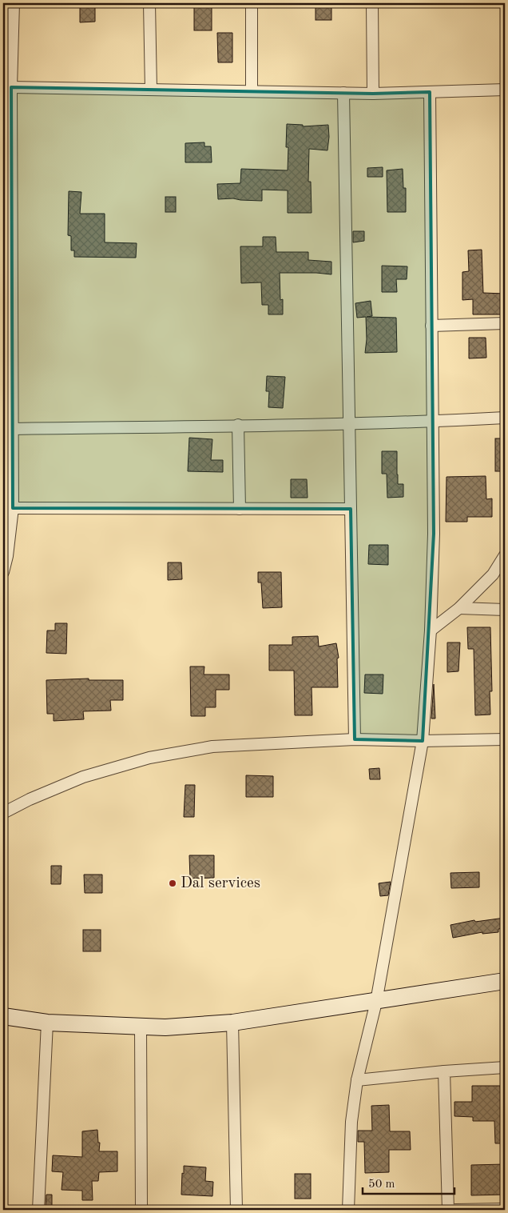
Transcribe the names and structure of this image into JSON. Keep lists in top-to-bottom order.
{
  "places": ["Dal services"],
  "scale_bar": "50 m"
}
